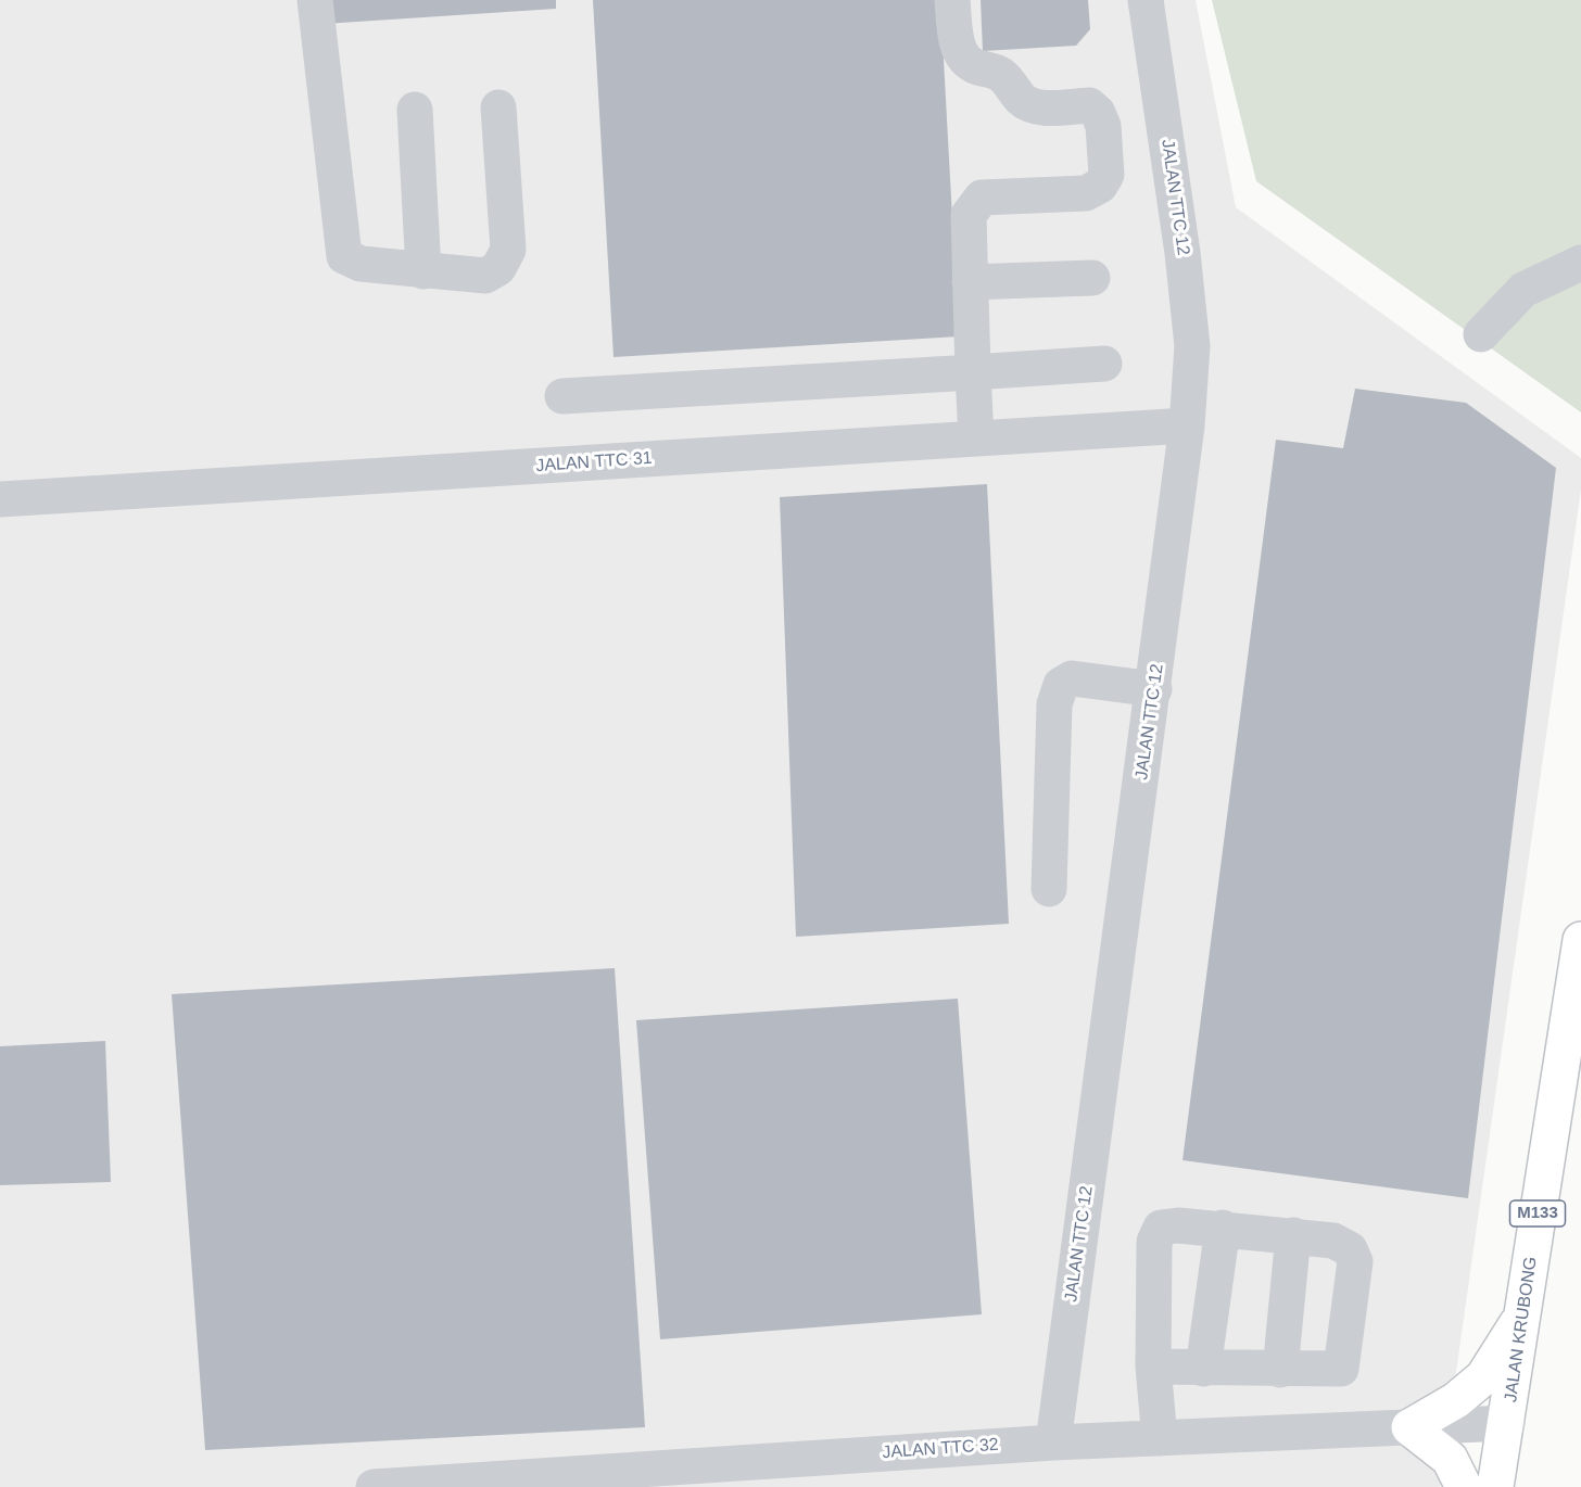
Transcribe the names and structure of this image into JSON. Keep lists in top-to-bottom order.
{
  "streets": {
    "main road": ["M133", "JALAN KRUBONG"],
    "street": ["JALAN TTC 12", "JALAN TTC 31", "JALAN TTC 32"]
  },
  "crossings": [
    ["JALAN TTC 12", "JALAN TTC 31"],
    ["JALAN TTC 12", "JALAN TTC 32"],
    ["JALAN KRUBONG", "JALAN TTC 32"]
  ]
}
